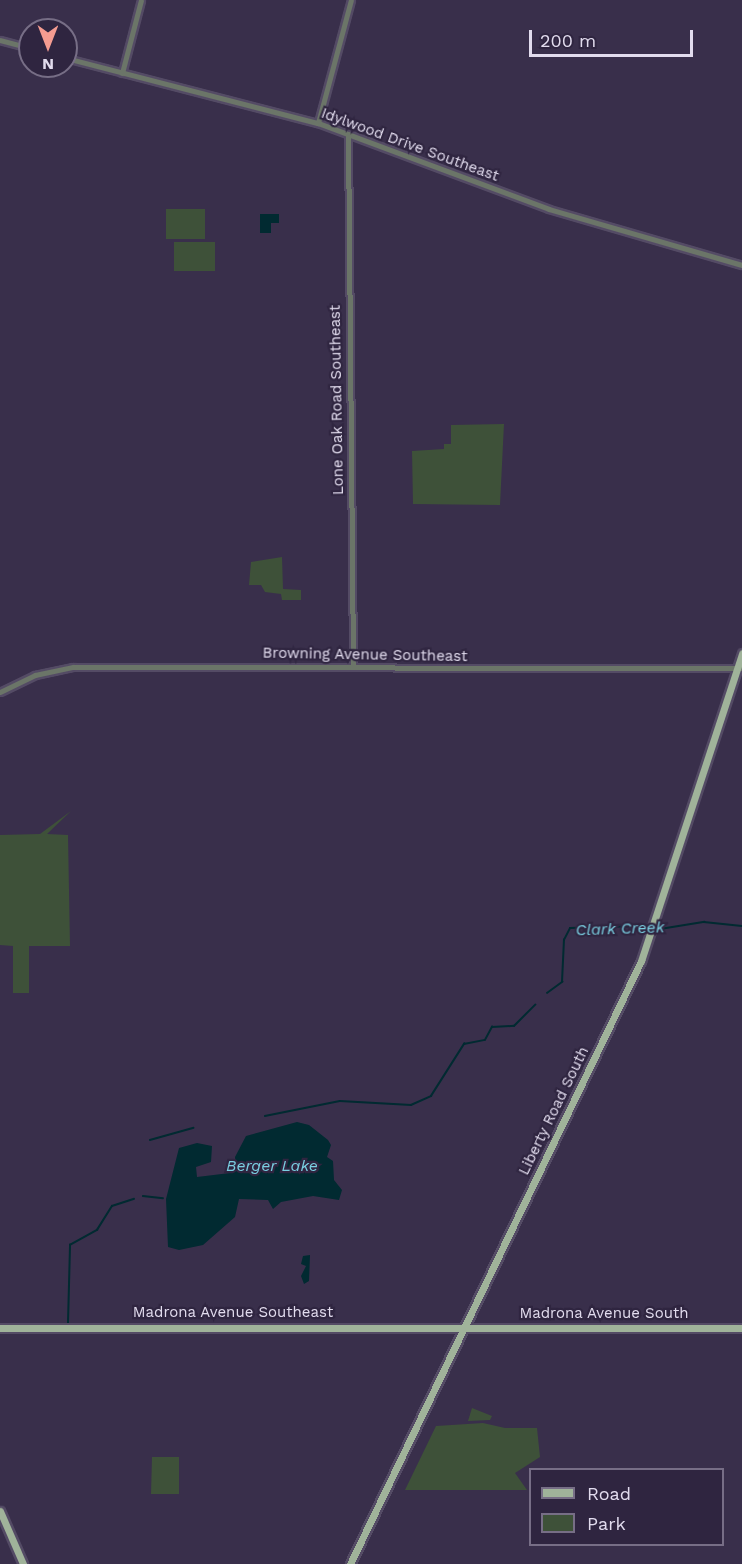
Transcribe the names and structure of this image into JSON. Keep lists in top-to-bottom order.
{
  "streets": {
    "main road": ["Liberty Road South", "Madrona Avenue Southeast", "Madrona Avenue South"],
    "street": ["Idylwood Drive Southeast", "Lone Oak Road Southeast", "Browning Avenue Southeast"]
  },
  "crossings": [
    ["Idylwood Drive Southeast", "Lone Oak Road Southeast"],
    ["Lone Oak Road Southeast", "Browning Avenue Southeast"],
    ["Browning Avenue Southeast", "Liberty Road South"],
    ["Liberty Road South", "Madrona Avenue Southeast"],
    ["Liberty Road South", "Madrona Avenue South"],
    ["Madrona Avenue Southeast", "Madrona Avenue South"]
  ],
  "water": ["Clark Creek", "Berger Lake"],
  "legend": ["Road", "Park"],
  "scale_bar": "200 m",
  "north": "bottom"
}
